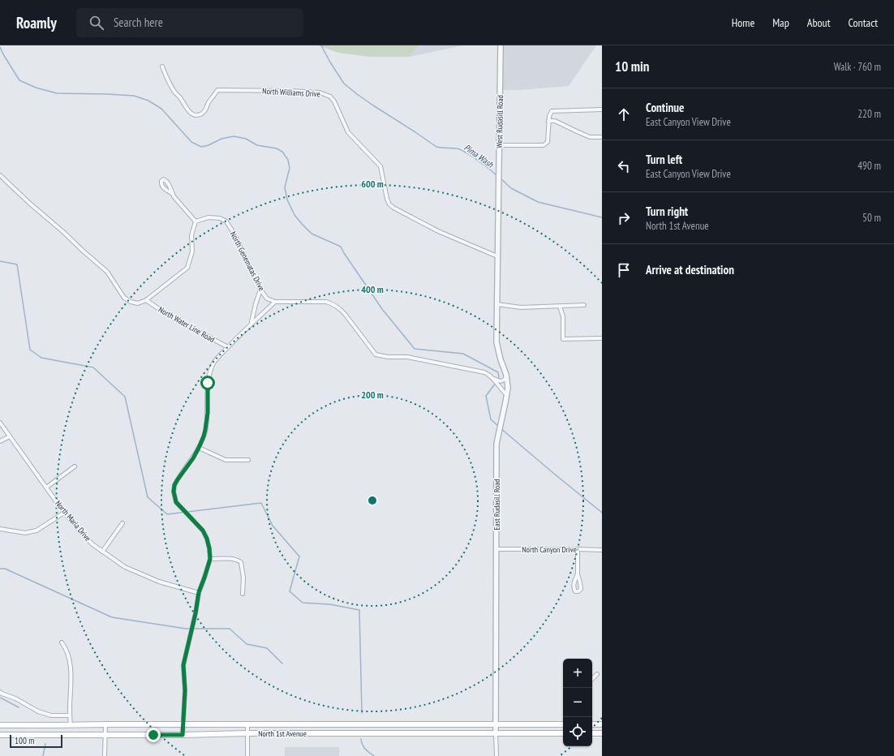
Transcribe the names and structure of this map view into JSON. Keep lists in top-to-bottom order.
{
  "streets": {
    "main road": ["North 1st Avenue"],
    "street": [
      "North Williams Drive",
      "West Rudasill Road",
      "North Genematas Drive",
      "North Water Line Road",
      "East Rudasill Road",
      "North Maria Drive",
      "North Canyon Drive"
    ]
  },
  "crossings": [
    ["North Williams Drive", "West Rudasill Road"],
    ["North Williams Drive", "East Rudasill Road"],
    ["West Rudasill Road", "East Rudasill Road"],
    ["East Rudasill Road", "North Canyon Drive"],
    ["East Rudasill Road", "North 1st Avenue"]
  ],
  "water": ["Pima Wash"],
  "scale_bar": "100 m",
  "page": {
    "header": "Roamly",
    "search": "Search here",
    "nav": [
      "Home",
      "Map",
      "About",
      "Contact"
    ],
    "heading": ["10 min", "Walk · 760 m"],
    "list": [
      ["Continue", "East Canyon View Drive", "220 m"],
      ["Turn left", "East Canyon View Drive", "490 m"],
      ["Turn right", "North 1st Avenue", "50 m"],
      "Arrive at destination"
    ],
    "map_buttons": ["+", "−"],
    "scale": "100 m"
  },
  "rings": ["600 m", "400 m", "200 m"]
}
